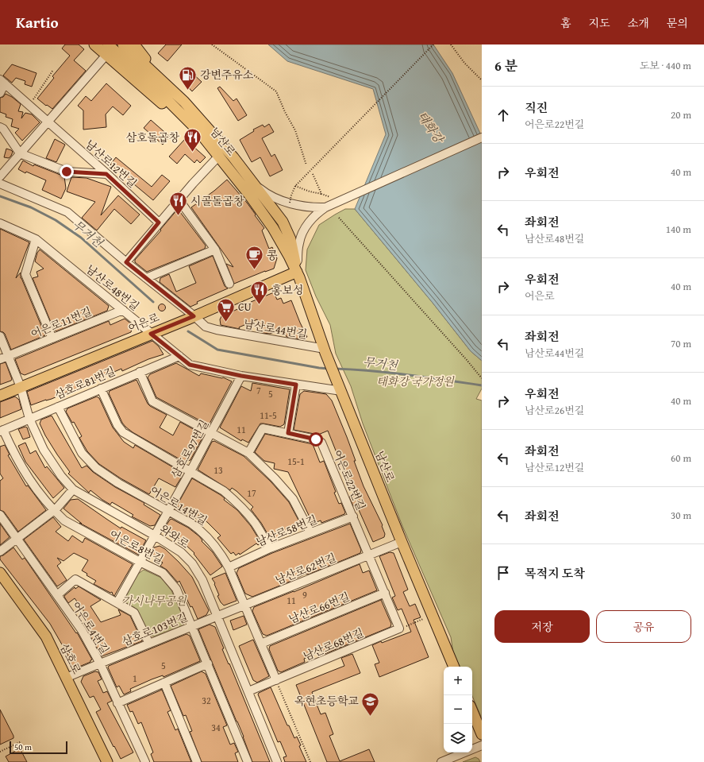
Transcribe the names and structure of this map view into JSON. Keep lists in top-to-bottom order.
{
  "streets": {
    "main road": ["남산로", "어은로", "삼호로"],
    "street": [
      "남산로12번길",
      "남산로48번길",
      "어은로11번길",
      "남산로44번길",
      "삼호로81번길",
      "삼호로97번길",
      "어은로22번길",
      "어은로14번길",
      "남산로58번길",
      "와와로",
      "어은로8번길",
      "남산로62번길",
      "남산로66번길",
      "어은로4번길",
      "삼호로103번길",
      "남산로68번길"
    ]
  },
  "crossings": [
    ["남산로", "남산로48번길"],
    ["남산로", "어은로"],
    ["남산로", "남산로44번길"],
    ["남산로", "남산로62번길"],
    ["남산로48번길", "어은로11번길"],
    ["남산로48번길", "어은로"],
    ["남산로48번길", "삼호로81번길"],
    ["남산로48번길", "삼호로97번길"],
    ["어은로", "남산로44번길"],
    ["어은로", "와와로"],
    ["삼호로81번길", "어은로14번길"],
    ["삼호로81번길", "와와로"],
    ["삼호로81번길", "어은로8번길"],
    ["삼호로97번길", "어은로14번길"],
    ["삼호로97번길", "와와로"],
    ["삼호로97번길", "어은로8번길"],
    ["어은로22번길", "남산로58번길"],
    ["어은로22번길", "남산로62번길"],
    ["어은로22번길", "남산로66번길"],
    ["어은로22번길", "남산로68번길"],
    ["어은로14번길", "남산로58번길"],
    ["어은로14번길", "남산로62번길"],
    ["어은로14번길", "남산로66번길"],
    ["어은로14번길", "남산로68번길"],
    ["와와로", "남산로62번길"],
    ["와와로", "삼호로103번길"],
    ["와와로", "남산로68번길"],
    ["어은로8번길", "삼호로103번길"],
    ["남산로62번길", "삼호로103번길"],
    ["어은로4번길", "삼호로103번길"],
    ["삼호로103번길", "삼호로"]
  ],
  "water": ["태화강", "무거천"],
  "parks": ["태화강 국가정원", "가시나무공원"],
  "places": {
    "fuel station": ["강변주유소"],
    "restaurant": ["삼호돌곱창", "시골돌곱창", "홍보성"],
    "cafe": ["콩"],
    "supermarket": ["CU"],
    "school or university": ["옥현초등학교"]
  },
  "house_numbers": [
    "7",
    "5",
    "11-5",
    "11",
    "15-1",
    "13",
    "17",
    "9",
    "11",
    "5",
    "1",
    "32",
    "34"
  ],
  "scale_bar": "50 m",
  "page": {
    "header": "Kartio",
    "nav": [
      "홈",
      "지도",
      "소개",
      "문의"
    ],
    "heading": ["6 분", "도보 · 440 m"],
    "list": [
      ["직진", "어은로22번길", "20 m"],
      ["우회전", "40 m"],
      ["좌회전", "남산로48번길", "140 m"],
      ["우회전", "어은로", "40 m"],
      ["좌회전", "남산로44번길", "70 m"],
      ["우회전", "남산로26번길", "40 m"],
      ["좌회전", "남산로12번길", "60 m"],
      ["좌회전", "30 m"],
      "목적지 도착"
    ],
    "buttons": ["저장", "공유"],
    "map_buttons": ["+", "−"],
    "scale": "50 m"
  }
}
